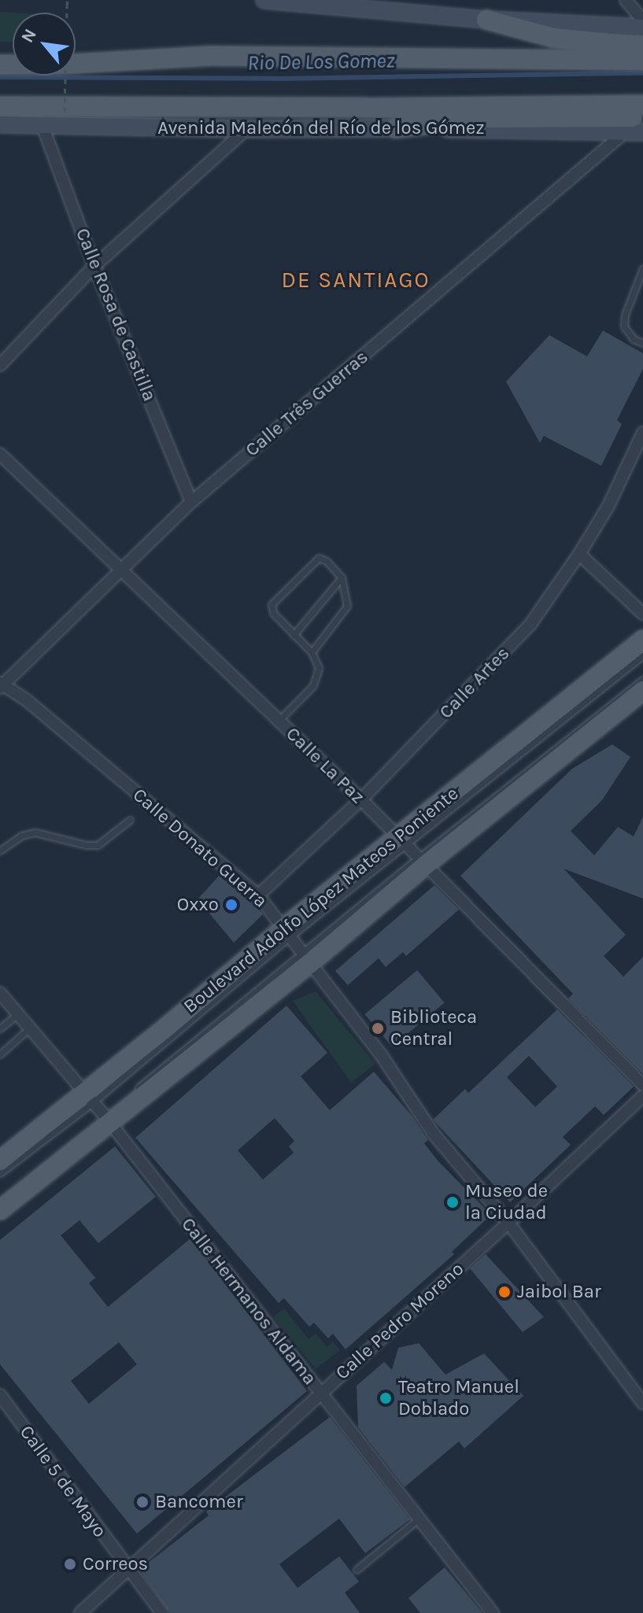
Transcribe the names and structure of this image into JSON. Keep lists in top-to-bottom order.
{
  "streets": {
    "main road": ["Avenida Malecón del Río de los Gómez", "Boulevard Adolfo López Mateos Poniente"],
    "street": [
      "Calle Rosa de Castilla",
      "Calle Três Guerras",
      "Calle Artes",
      "Calle La Paz",
      "Calle Donato Guerra",
      "Calle Hermanos Aldama",
      "Calle Pedro Moreno",
      "Calle 5 de Mayo"
    ]
  },
  "crossings": [
    ["Avenida Malecón del Río de los Gómez", "Calle Rosa de Castilla"],
    ["Avenida Malecón del Río de los Gómez", "Calle Três Guerras"],
    ["Calle Rosa de Castilla", "Calle Três Guerras"],
    ["Calle Três Guerras", "Calle La Paz"],
    ["Calle Três Guerras", "Calle Donato Guerra"],
    ["Calle Artes", "Calle La Paz"],
    ["Calle Artes", "Calle Donato Guerra"],
    ["Calle La Paz", "Boulevard Adolfo López Mateos Poniente"],
    ["Calle Donato Guerra", "Boulevard Adolfo López Mateos Poniente"],
    ["Calle Donato Guerra", "Calle Pedro Moreno"],
    ["Boulevard Adolfo López Mateos Poniente", "Calle Hermanos Aldama"],
    ["Calle Hermanos Aldama", "Calle Pedro Moreno"],
    ["Calle Pedro Moreno", "Calle 5 de Mayo"]
  ],
  "districts": ["DE SANTIAGO"],
  "water": ["Rio De Los Gomez"],
  "places": [
    "Oxxo",
    "Biblioteca Central",
    "Museo de la Ciudad",
    "Jaibol Bar",
    "Teatro Manuel Doblado",
    "Bancomer",
    "Correos"
  ],
  "north": "top left"
}
